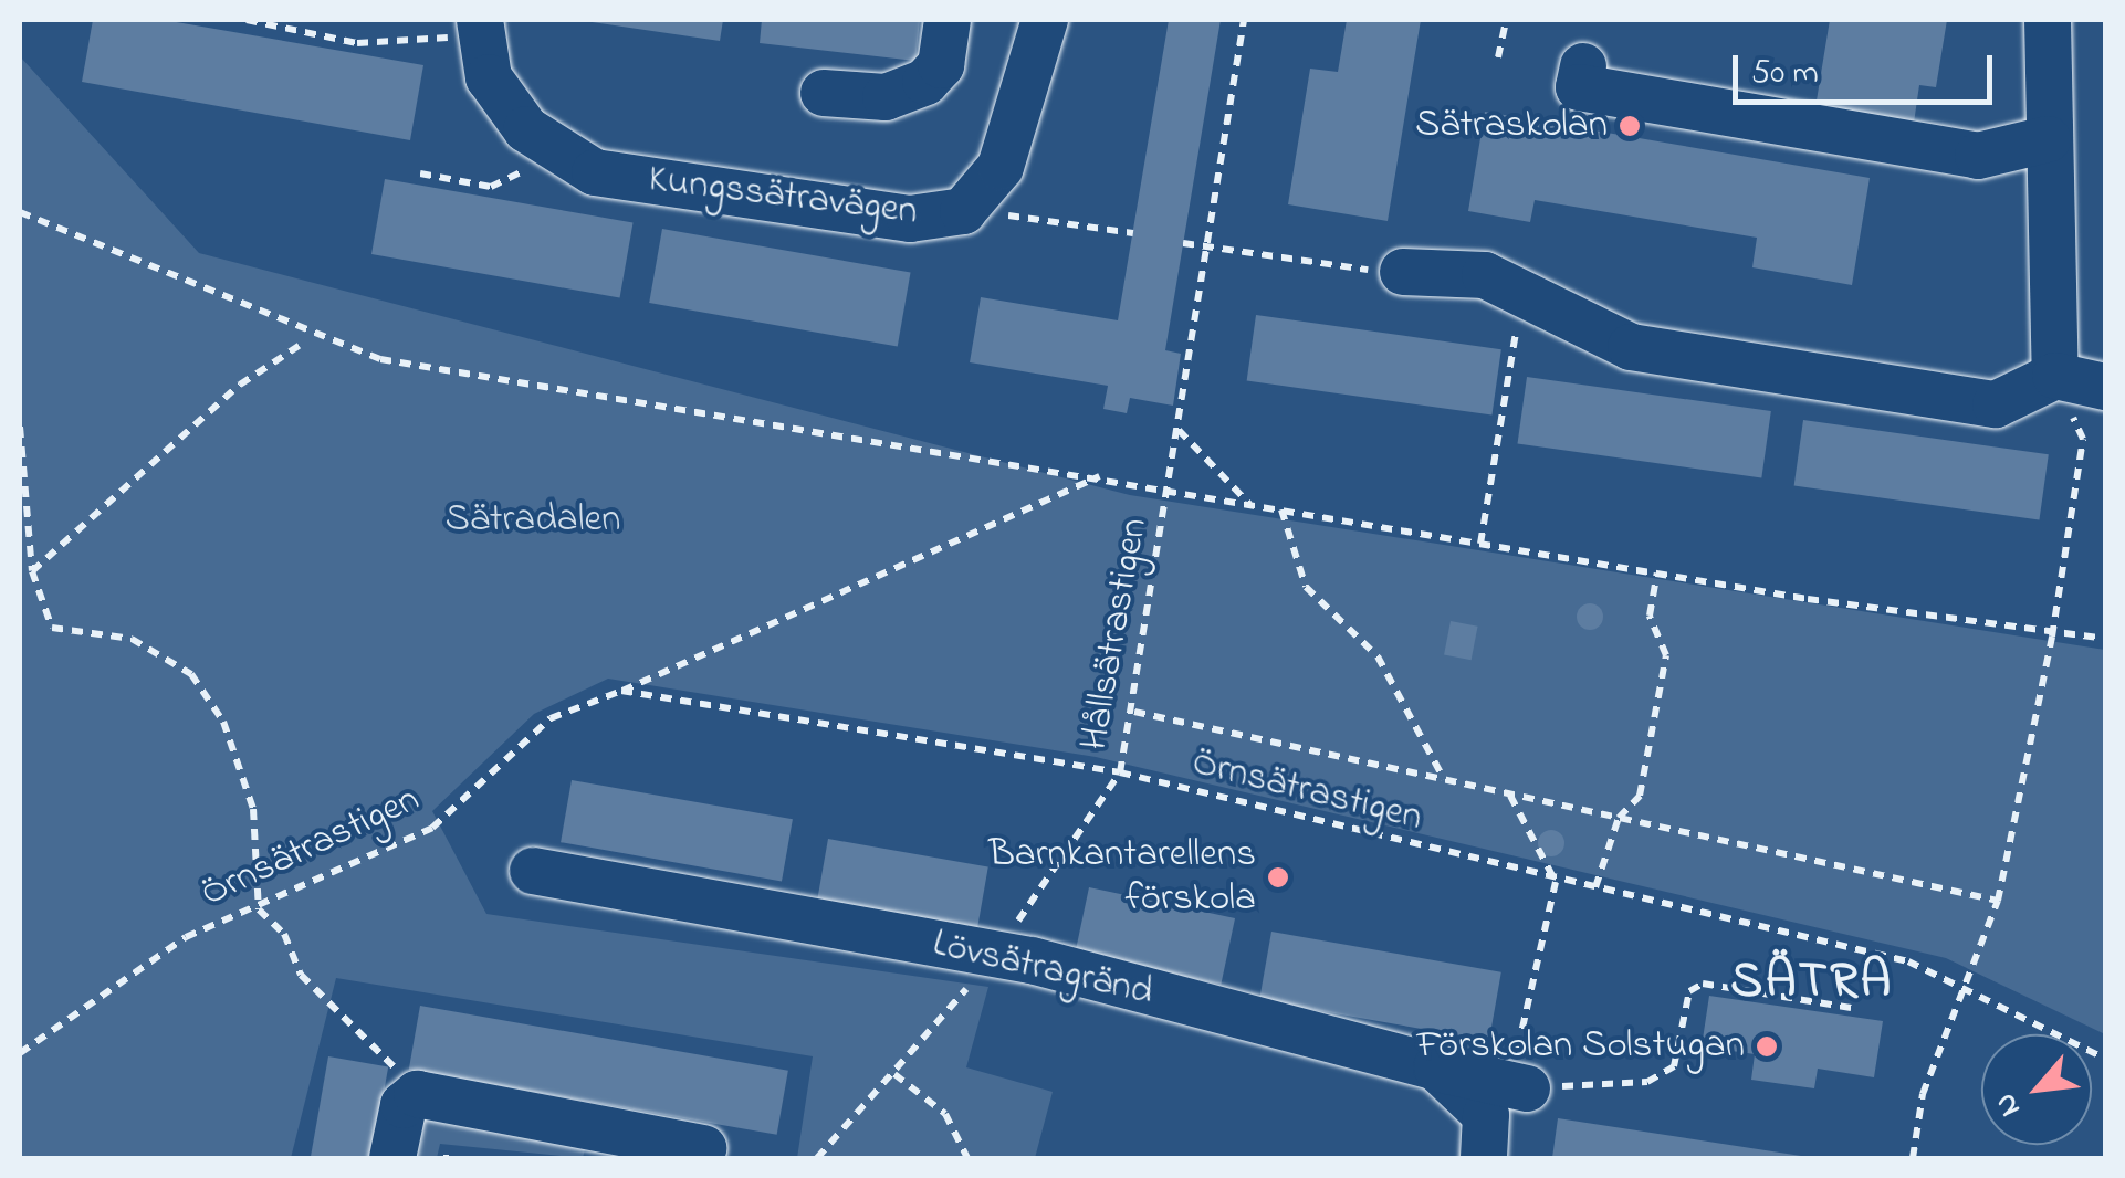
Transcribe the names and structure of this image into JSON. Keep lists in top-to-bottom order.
{
  "streets": {
    "street": ["Kungssätravägen", "Lövsätragränd"],
    "path": ["Hållsätrastigen", "Örnsätrastigen"]
  },
  "crossings": [
    ["Hållsätrastigen", "Örnsätrastigen"],
    ["Hållsätrastigen", "Lövsätragränd"]
  ],
  "districts": ["SÄTRA"],
  "parks": ["Sätradalen"],
  "places": ["Sätraskolan", "Barnkantarellens förskola", "Förskolan Solstugan"],
  "scale_bar": "50 m",
  "north": "bottom left"
}
